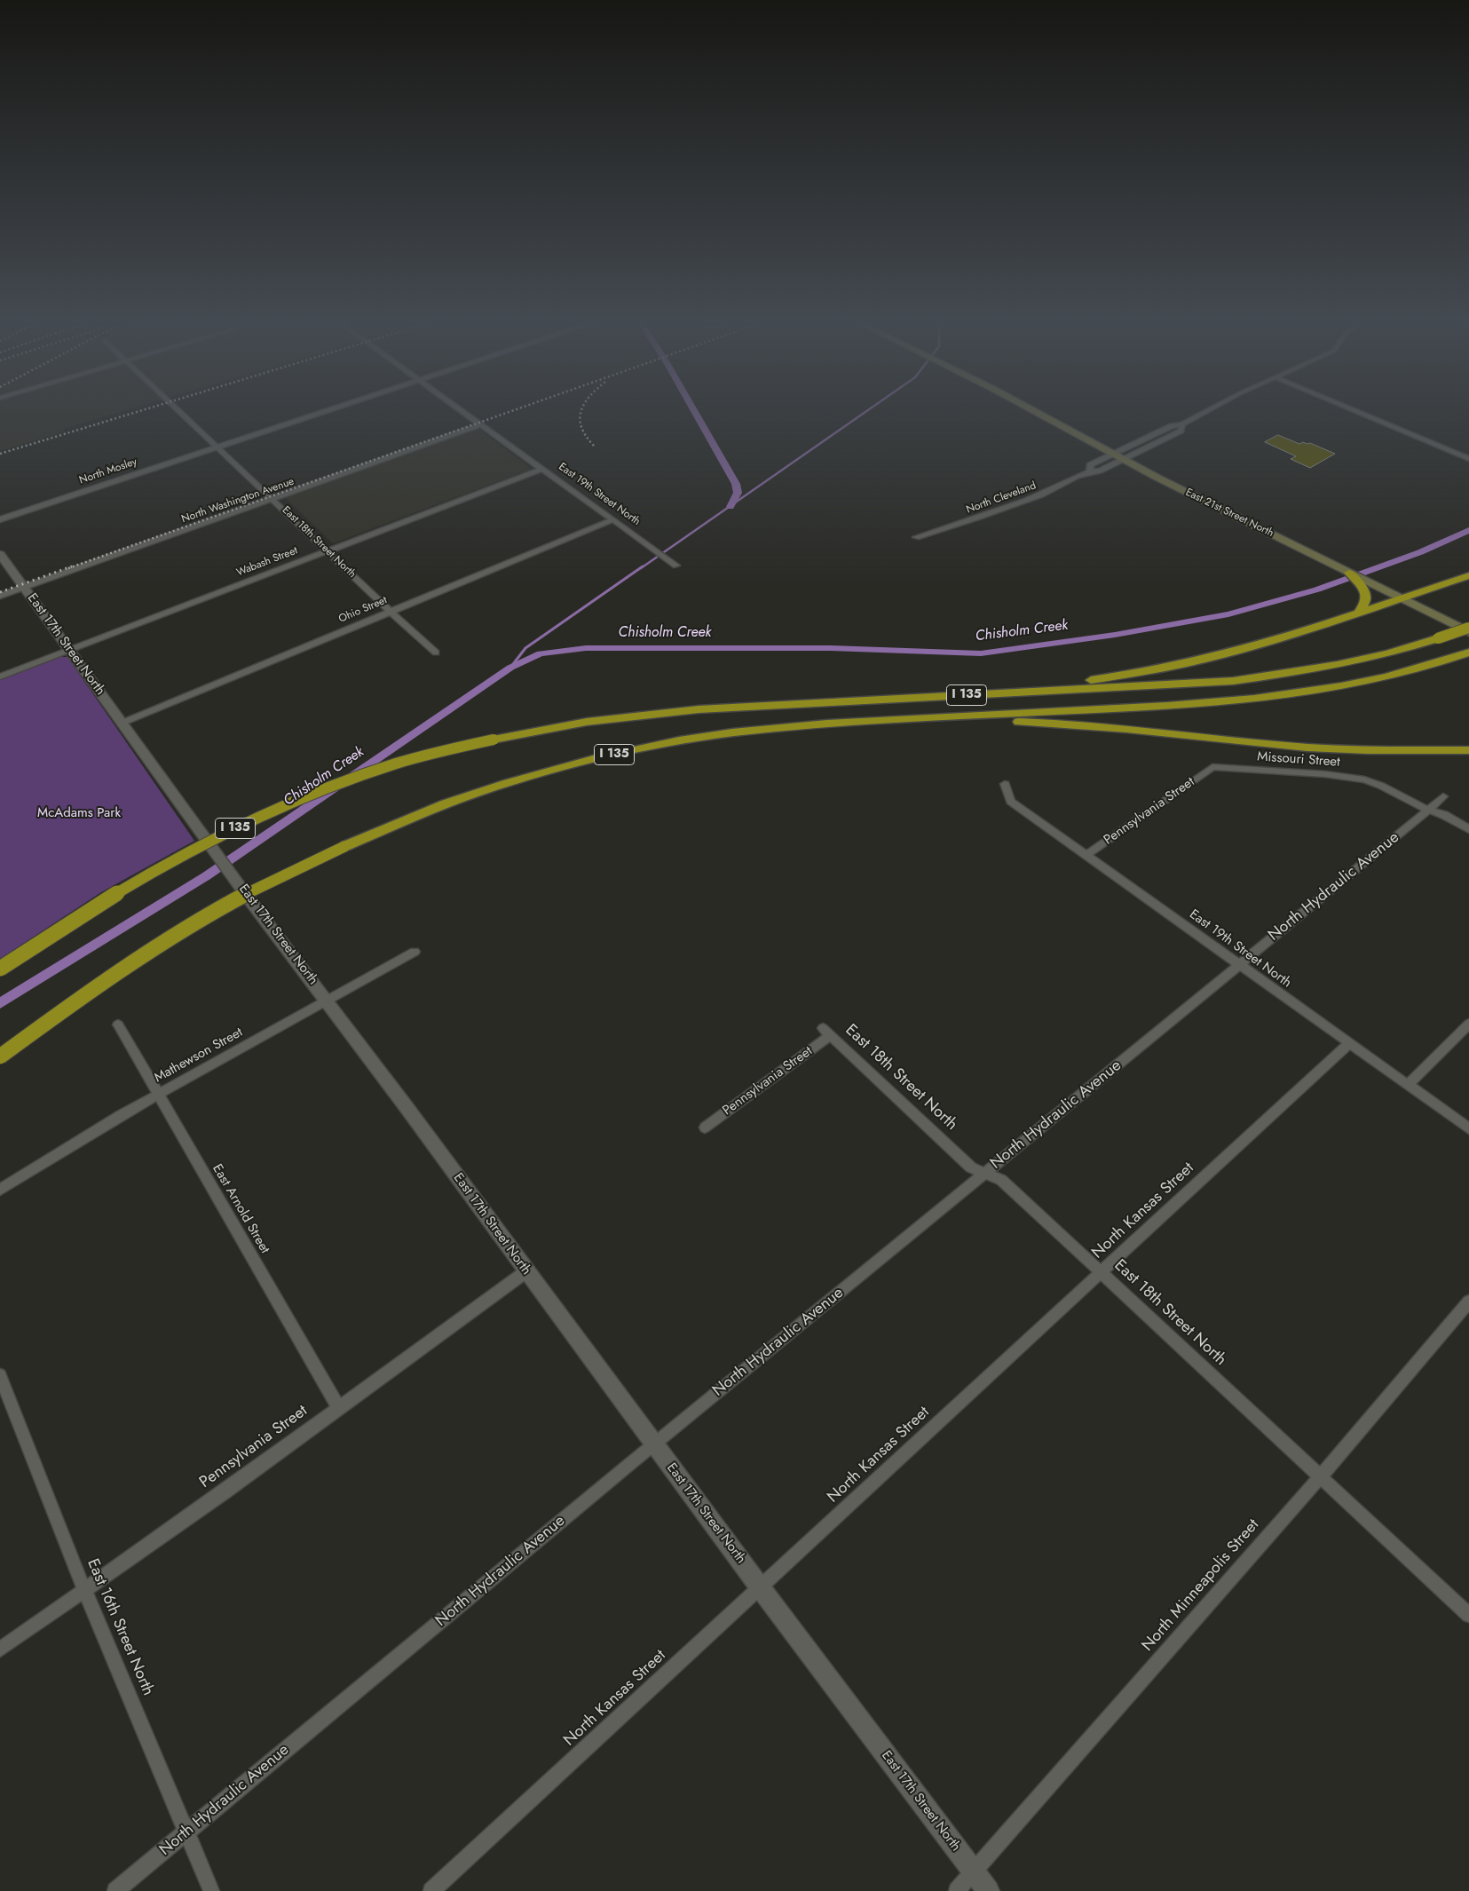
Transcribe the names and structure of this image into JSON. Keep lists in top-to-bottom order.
{
  "streets": {
    "highway": ["I 135"],
    "main road": ["East 21st Street North"],
    "street": [
      "North Mosley",
      "East 19th Street North",
      "North Cleveland",
      "North Washington Avenue",
      "East 18th Street North",
      "Wabash Street",
      "Ohio Street",
      "East 17th Street North",
      "Missouri Street",
      "Pennsylvania Street",
      "North Hydraulic Avenue",
      "Mathewson Street",
      "East Arnold Street",
      "North Kansas Street",
      "North Minneapolis Street",
      "East 16th Street North"
    ]
  },
  "crossings": [
    ["North Mosley", "East 18th Street North"],
    ["East 19th Street North", "North Washington Avenue"],
    ["East 19th Street North", "Wabash Street"],
    ["East 19th Street North", "Ohio Street"],
    ["East 19th Street North", "Pennsylvania Street"],
    ["East 19th Street North", "North Hydraulic Avenue"],
    ["East 19th Street North", "North Kansas Street"],
    ["North Cleveland", "East 21st Street North"],
    ["North Washington Avenue", "East 18th Street North"],
    ["North Washington Avenue", "East 17th Street North"],
    ["East 18th Street North", "Wabash Street"],
    ["East 18th Street North", "Ohio Street"],
    ["East 18th Street North", "Pennsylvania Street"],
    ["East 18th Street North", "North Hydraulic Avenue"],
    ["East 18th Street North", "North Kansas Street"],
    ["East 18th Street North", "North Minneapolis Street"],
    ["Wabash Street", "East 17th Street North"],
    ["Ohio Street", "East 17th Street North"],
    ["East 17th Street North", "Pennsylvania Street"],
    ["East 17th Street North", "North Hydraulic Avenue"],
    ["East 17th Street North", "Mathewson Street"],
    ["East 17th Street North", "North Kansas Street"],
    ["East 17th Street North", "North Minneapolis Street"],
    ["Missouri Street", "Pennsylvania Street"],
    ["Missouri Street", "North Hydraulic Avenue"],
    ["Pennsylvania Street", "East Arnold Street"],
    ["Pennsylvania Street", "East 16th Street North"],
    ["North Hydraulic Avenue", "East 16th Street North"],
    ["Mathewson Street", "East Arnold Street"]
  ],
  "water": ["Chisholm Creek"],
  "parks": ["McAdams Park"]
}
